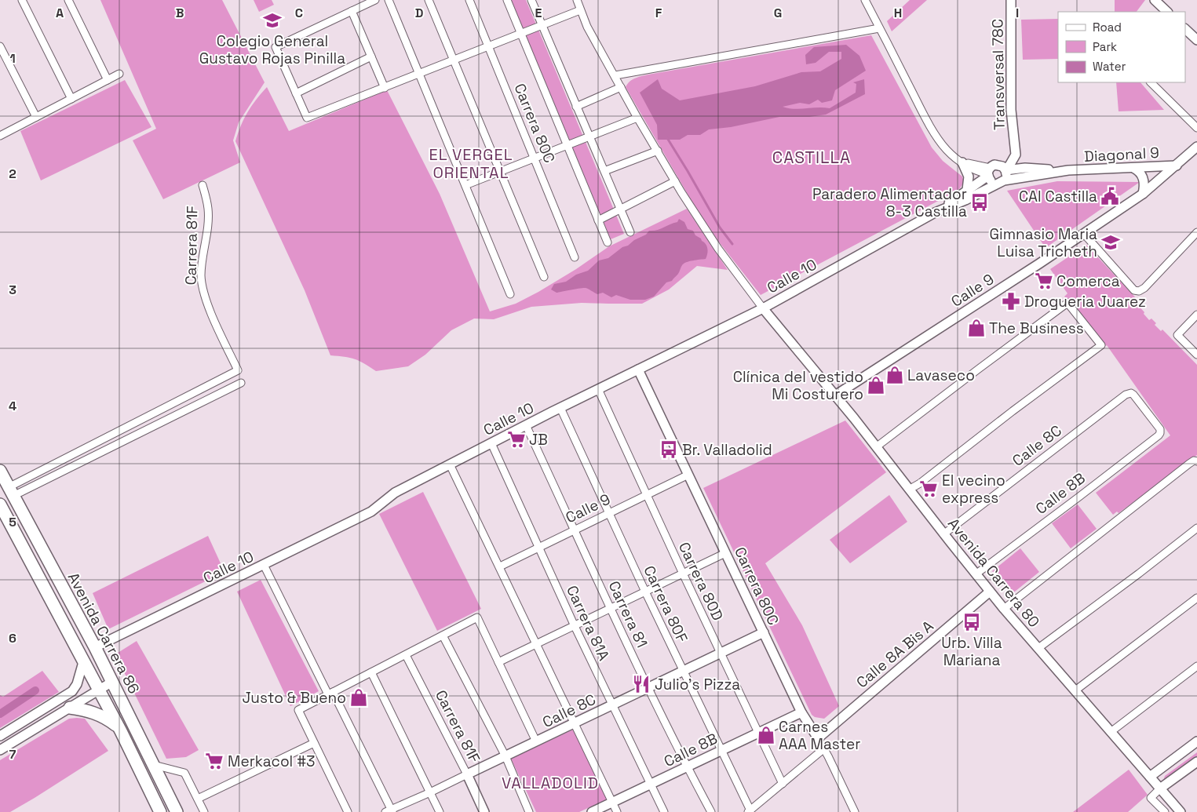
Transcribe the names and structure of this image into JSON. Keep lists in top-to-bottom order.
{
  "streets": {
    "main road": ["Avenida Carrera 86"],
    "street": [
      "Transversal 78C",
      "Carrera 80C",
      "Diagonal 9",
      "Carrera 81F",
      "Calle 10",
      "Calle 9",
      "Calle 8C",
      "Calle 8B",
      "Avenida Carrera 80",
      "Carrera 80D",
      "Carrera 80F",
      "Carrera 81",
      "Carrera 81A",
      "Calle 8A Bis A"
    ]
  },
  "crossings": [
    ["Carrera 80C", "Calle 10"],
    ["Carrera 80C", "Calle 9"],
    ["Carrera 80C", "Calle 8C"],
    ["Carrera 80C", "Calle 8B"],
    ["Carrera 80C", "Calle 8A Bis A"],
    ["Diagonal 9", "Calle 10"],
    ["Diagonal 9", "Calle 9"],
    ["Carrera 81F", "Calle 8C"],
    ["Carrera 81F", "Avenida Carrera 86"],
    ["Calle 10", "Avenida Carrera 80"],
    ["Calle 10", "Carrera 80D"],
    ["Calle 10", "Carrera 80F"],
    ["Calle 10", "Carrera 81"],
    ["Calle 10", "Carrera 81A"],
    ["Calle 10", "Avenida Carrera 86"],
    ["Calle 9", "Avenida Carrera 80"],
    ["Calle 9", "Carrera 80D"],
    ["Calle 9", "Carrera 80F"],
    ["Calle 9", "Carrera 81"],
    ["Calle 9", "Carrera 81A"],
    ["Calle 8C", "Calle 8B"],
    ["Calle 8C", "Avenida Carrera 80"],
    ["Calle 8C", "Carrera 80D"],
    ["Calle 8C", "Carrera 80F"],
    ["Calle 8C", "Carrera 81"],
    ["Calle 8C", "Carrera 81A"],
    ["Calle 8B", "Avenida Carrera 80"],
    ["Calle 8B", "Carrera 80D"],
    ["Calle 8B", "Carrera 80F"],
    ["Calle 8B", "Carrera 81"],
    ["Calle 8B", "Carrera 81A"],
    ["Avenida Carrera 80", "Calle 8A Bis A"]
  ],
  "districts": ["EL VERGEL ORIENTAL", "CASTILLA", "VALLADOLID"],
  "places": {
    "school or university": ["Colegio General Gustavo Rojas Pinilla", "Gimnasio Maria Luisa Tricheth"],
    "public building": ["CAI Castilla"],
    "bus stop": ["Paradero Alimentador 8-3 Castilla", "Br. Valladolid", "Urb. Villa Mariana"],
    "supermarket": [
      "Comerca",
      "JB",
      "El vecino express",
      "Merkacol #3"
    ],
    "pharmacy": ["Drogueria Juarez"],
    "shop": [
      "The Business",
      "Lavaseco",
      "Clínica del vestido Mi Costurero",
      "Justo & Bueno",
      "Carnes AAA Master"
    ],
    "restaurant": ["Julio's Pizza"]
  },
  "legend": ["Road", "Park", "Water"],
  "grid": {
    "columns": [
      "A",
      "B",
      "C",
      "D",
      "E",
      "F",
      "G",
      "H",
      "I"
    ],
    "rows": [
      "1",
      "2",
      "3",
      "4",
      "5",
      "6",
      "7"
    ]
  }
}
